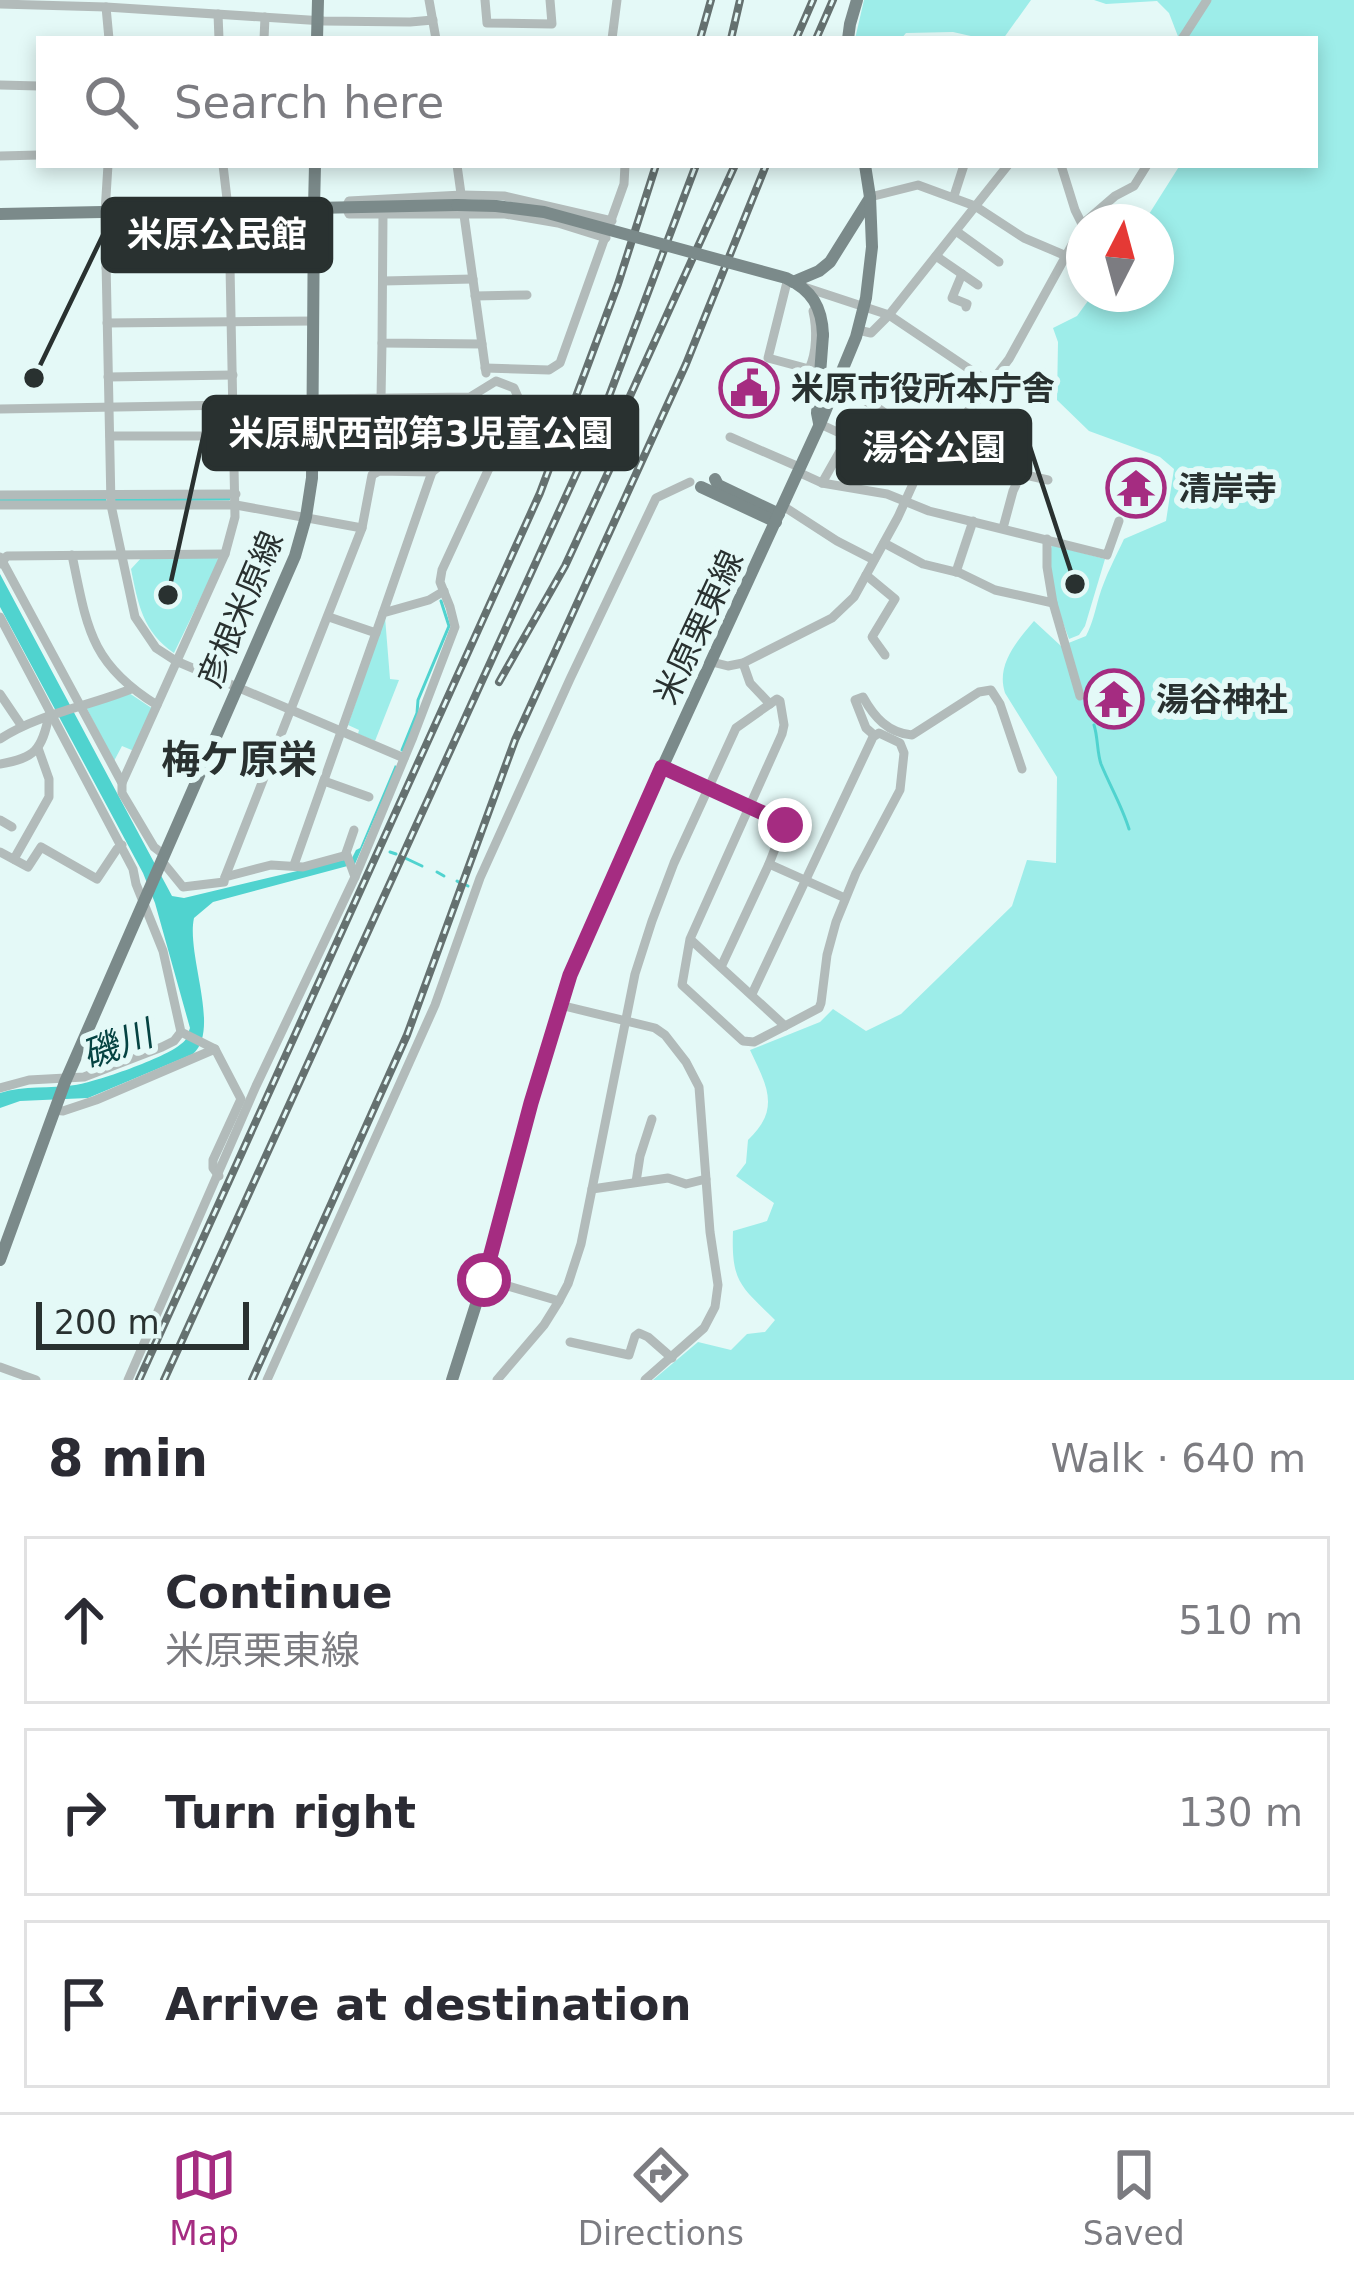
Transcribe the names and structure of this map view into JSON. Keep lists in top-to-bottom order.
{
  "streets": {
    "main road": ["彦根米原線", "米原栗東線"]
  },
  "districts": ["梅ケ原栄"],
  "water": ["磯川"],
  "places": {
    "other": ["米原公民館", "湯谷公園", "米原駅西部第3児童公園"],
    "public building": ["米原市役所本庁舎"],
    "temple": ["清岸寺", "湯谷神社"]
  },
  "scale_bar": "200 m",
  "north": "top",
  "page": {
    "search": "Search here",
    "scale": "200 m",
    "heading": ["8 min", "Walk · 640 m"],
    "list": [
      ["Continue", "米原栗東線", "510 m"],
      ["Turn right", "130 m"],
      "Arrive at destination"
    ],
    "nav": ["Map", "Directions", "Saved"]
  }
}
